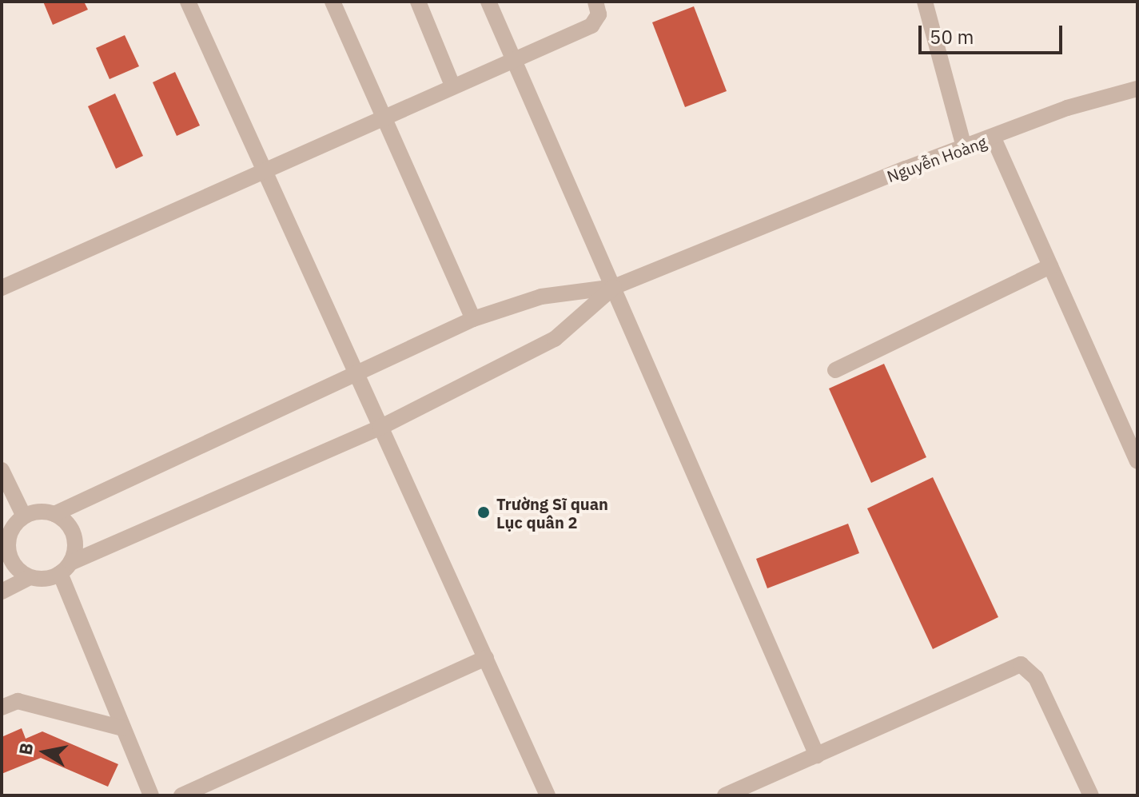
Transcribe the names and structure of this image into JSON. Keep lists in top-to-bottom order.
{
  "streets": {
    "street": ["Nguyễn Hoàng"]
  },
  "places": ["Trường Sĩ quan Lục quân 2"],
  "scale_bar": "50 m",
  "north": "left"
}
